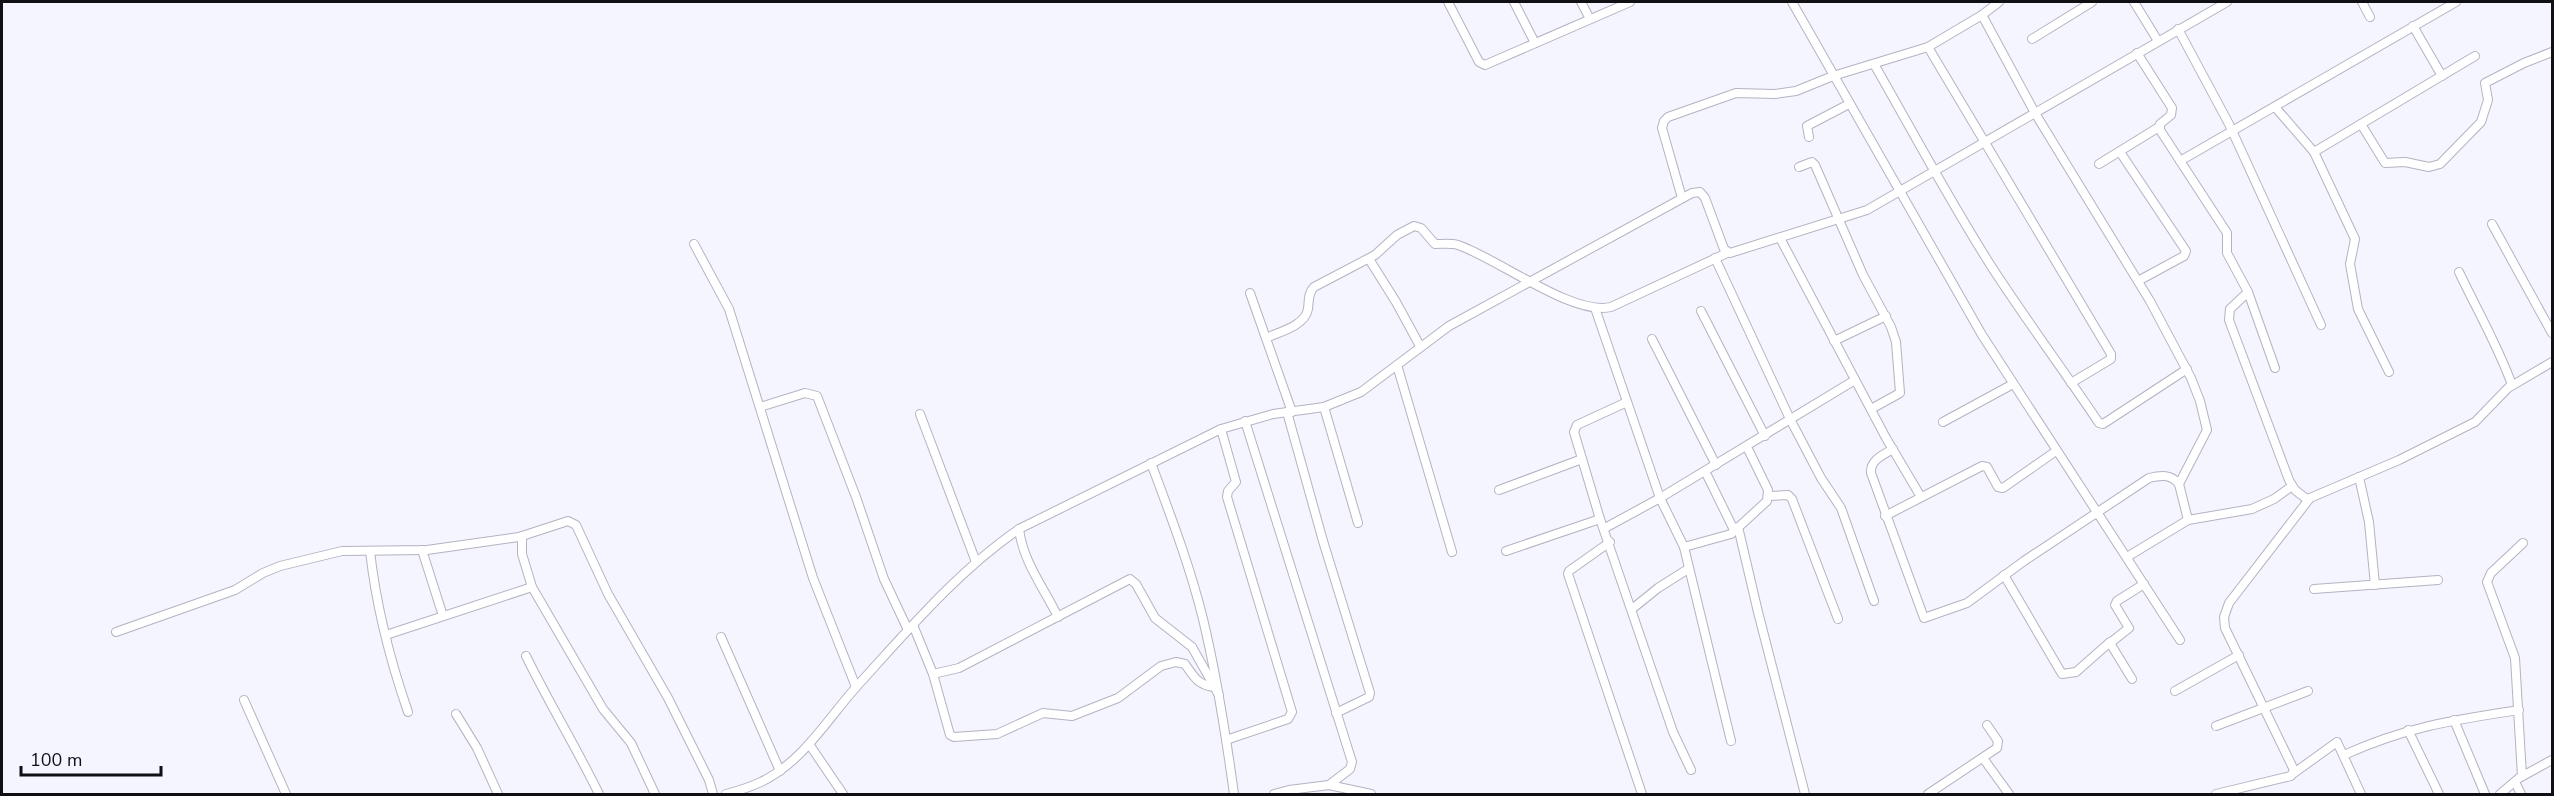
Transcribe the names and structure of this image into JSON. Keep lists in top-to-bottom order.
{
  "scale_bar": "100 m"
}
